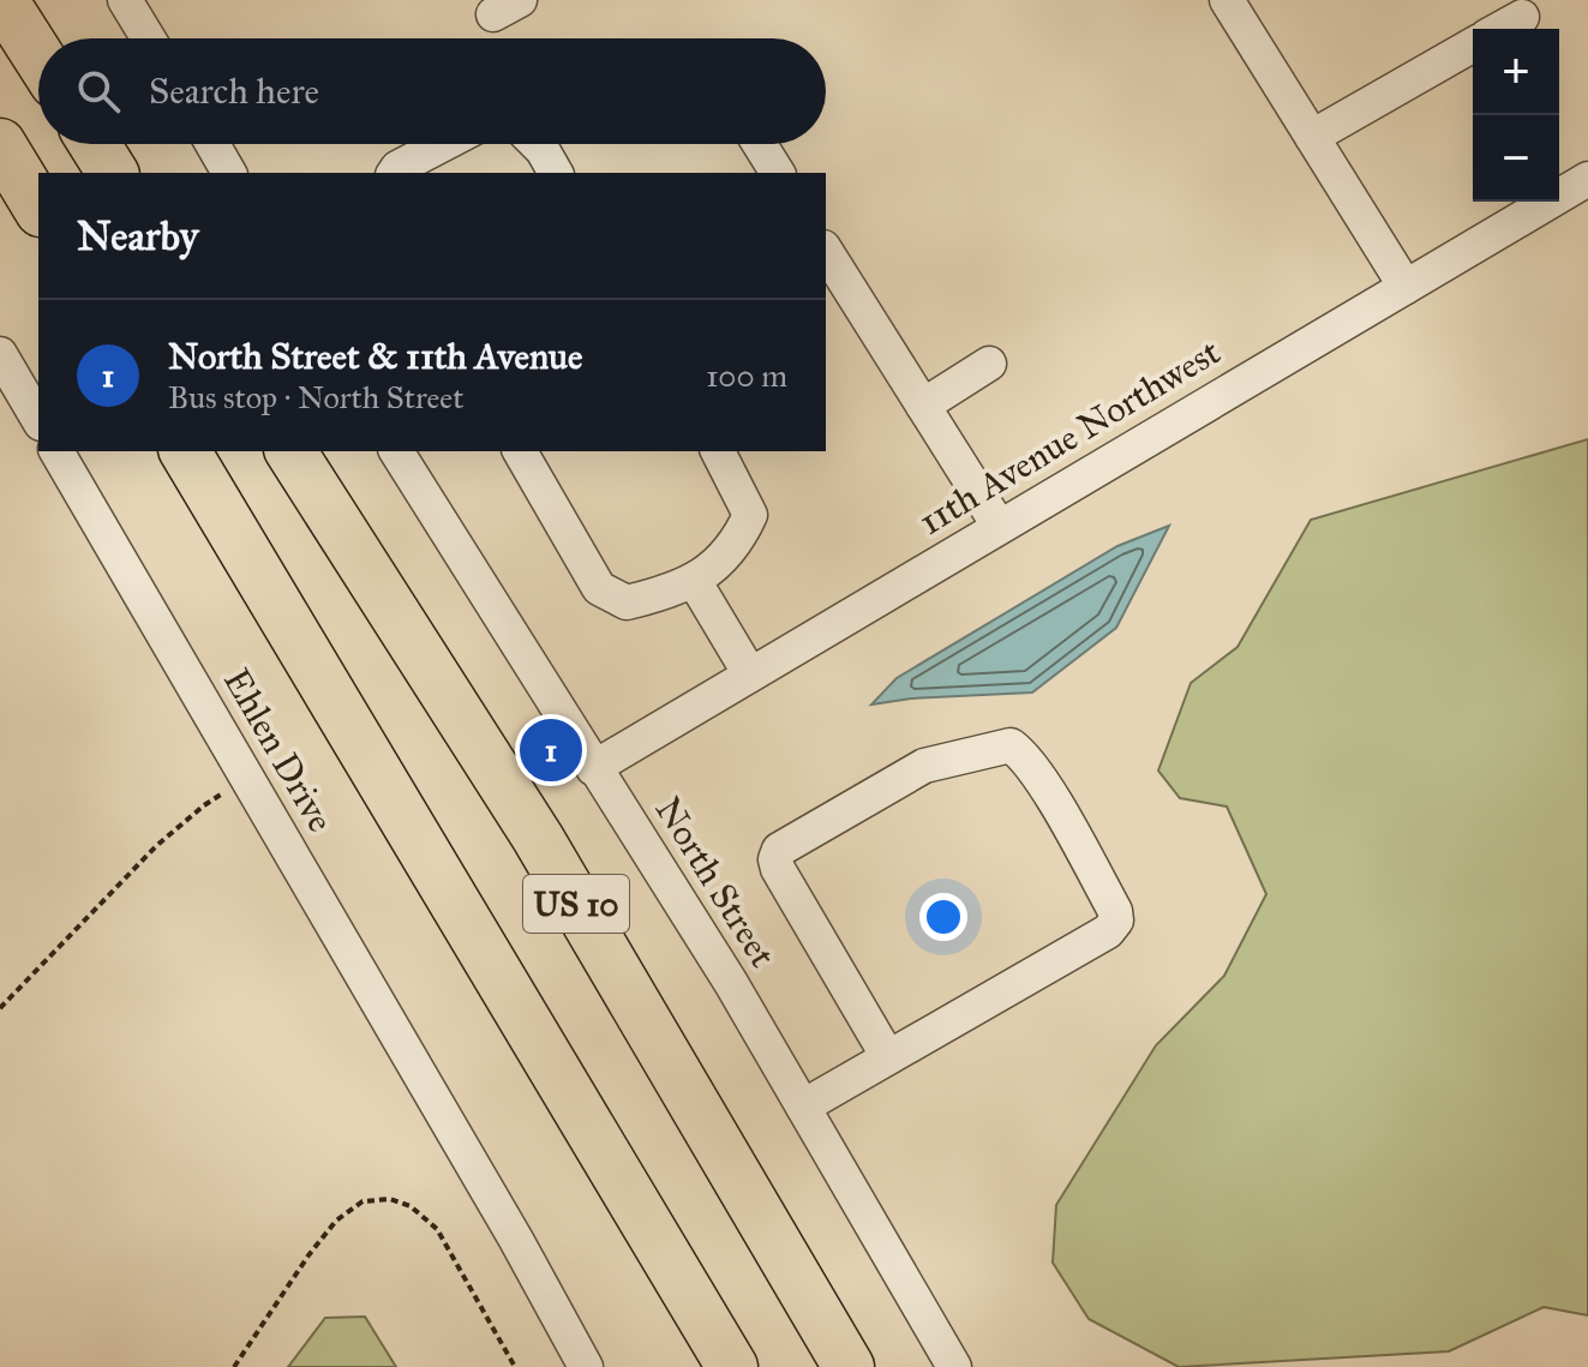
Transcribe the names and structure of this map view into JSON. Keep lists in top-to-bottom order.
{
  "streets": {
    "highway": ["US 10"],
    "street": ["11th Avenue Northwest", "Ehlen Drive", "North Street"]
  },
  "crossings": [
    ["11th Avenue Northwest", "North Street"]
  ],
  "page": {
    "map_buttons": ["+", "−"],
    "search": "Search here",
    "heading": "Nearby",
    "list": [
      {
        "mark": "1",
        "name": "North Street & 11th Avenue",
        "note": "Bus stop · North Street",
        "value": "100 m"
      }
    ],
    "pins": "1"
  }
}
